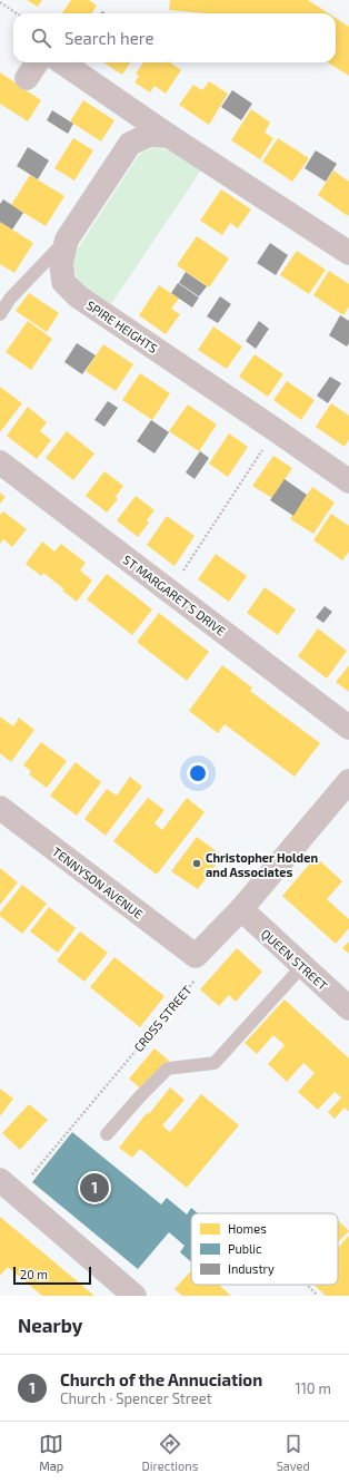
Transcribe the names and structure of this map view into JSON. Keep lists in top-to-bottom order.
{
  "streets": {
    "street": [
      "SPIRE HEIGHTS",
      "ST MARGARET'S DRIVE",
      "TENNYSON AVENUE",
      "QUEEN STREET"
    ],
    "path": ["CROSS STREET"]
  },
  "crossings": [
    ["TENNYSON AVENUE", "CROSS STREET"]
  ],
  "places": ["Christopher Holden and Associates"],
  "legend": ["Homes", "Public", "Industry"],
  "scale_bar": "20 m",
  "page": {
    "search": "Search here",
    "pins": "1",
    "scale": "20 m",
    "heading": "Nearby",
    "list": [
      {
        "mark": "1",
        "name": "Church of the Annuciation",
        "note": "Church · Spencer Street",
        "value": "110 m"
      }
    ],
    "nav": ["Map", "Directions", "Saved"]
  }
}
